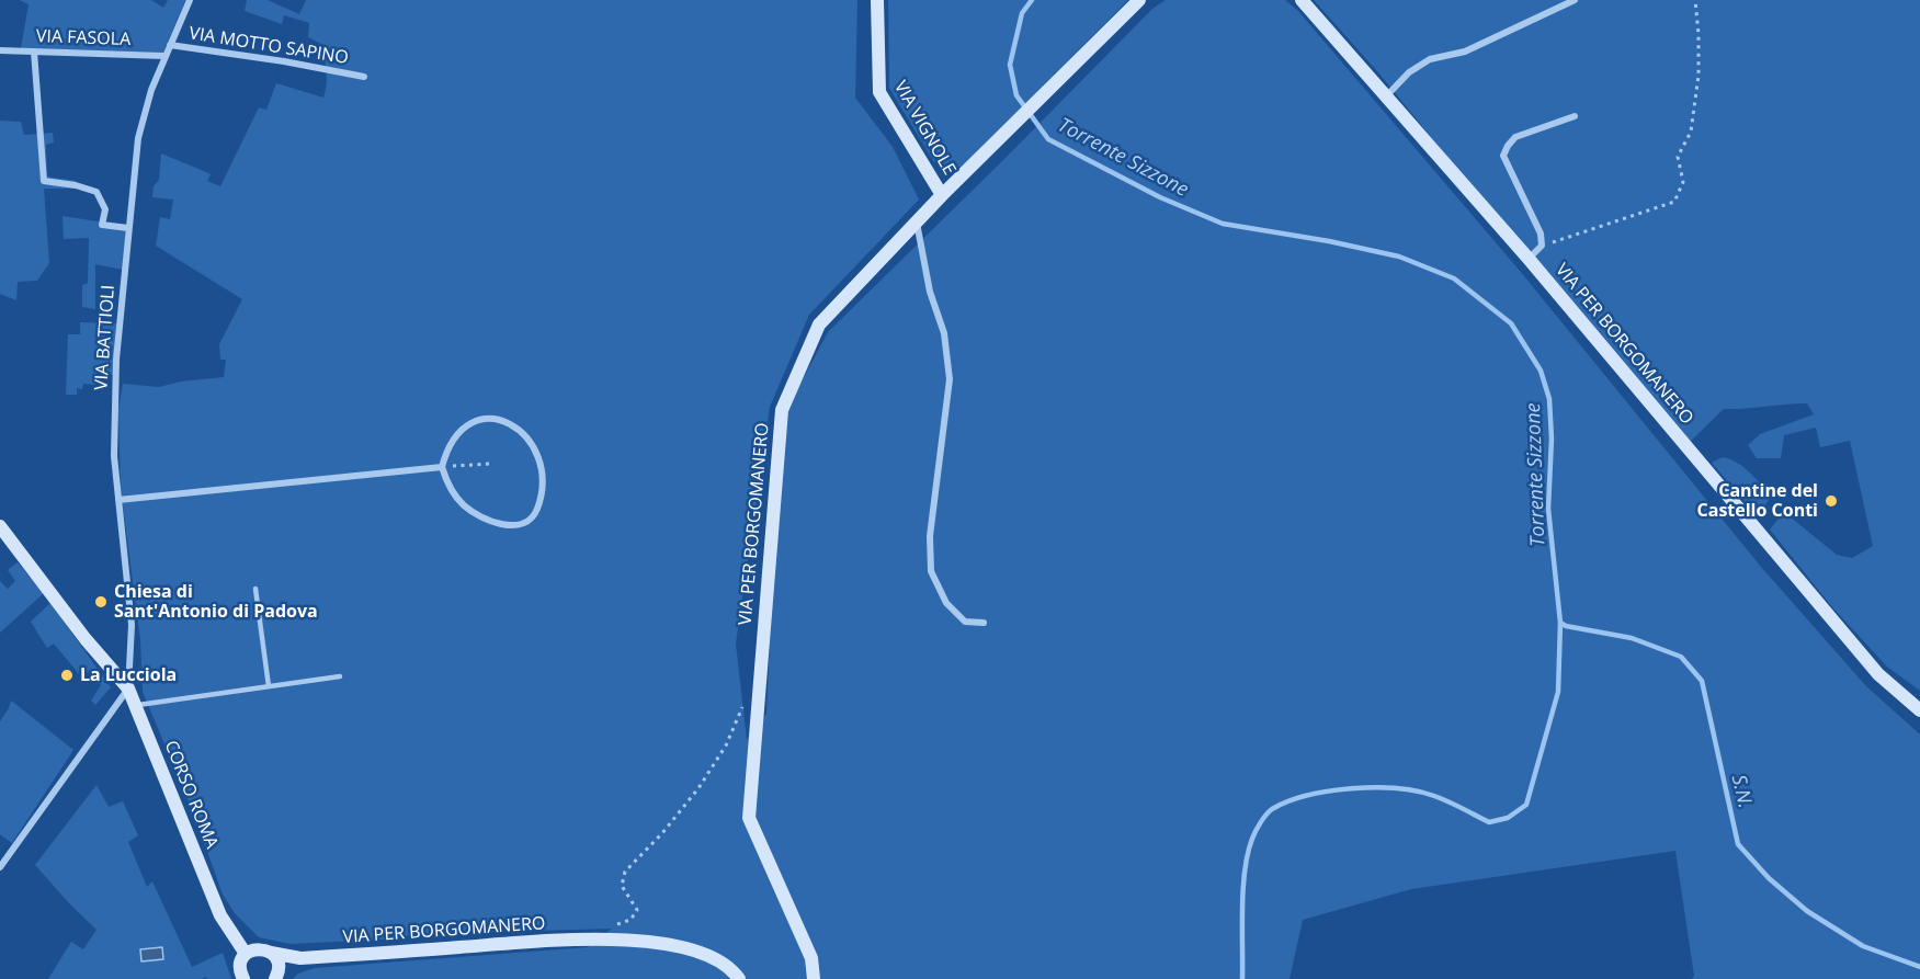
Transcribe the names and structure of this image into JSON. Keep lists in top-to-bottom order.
{
  "streets": {
    "main road": ["VIA VIGNOLE", "VIA PER BORGOMANERO", "CORSO ROMA"],
    "street": ["VIA FASOLA", "VIA MOTTO SAPINO", "VIA BATTIOLI"]
  },
  "crossings": [
    ["VIA FASOLA", "VIA BATTIOLI"],
    ["VIA MOTTO SAPINO", "VIA BATTIOLI"],
    ["VIA VIGNOLE", "VIA PER BORGOMANERO"],
    ["VIA BATTIOLI", "CORSO ROMA"],
    ["VIA PER BORGOMANERO", "CORSO ROMA"]
  ],
  "water": ["Torrente Sizzone", "S.N."],
  "places": ["Cantine del Castello Conti", "Chiesa di Sant'Antonio di Padova", "La Lucciola"]
}
